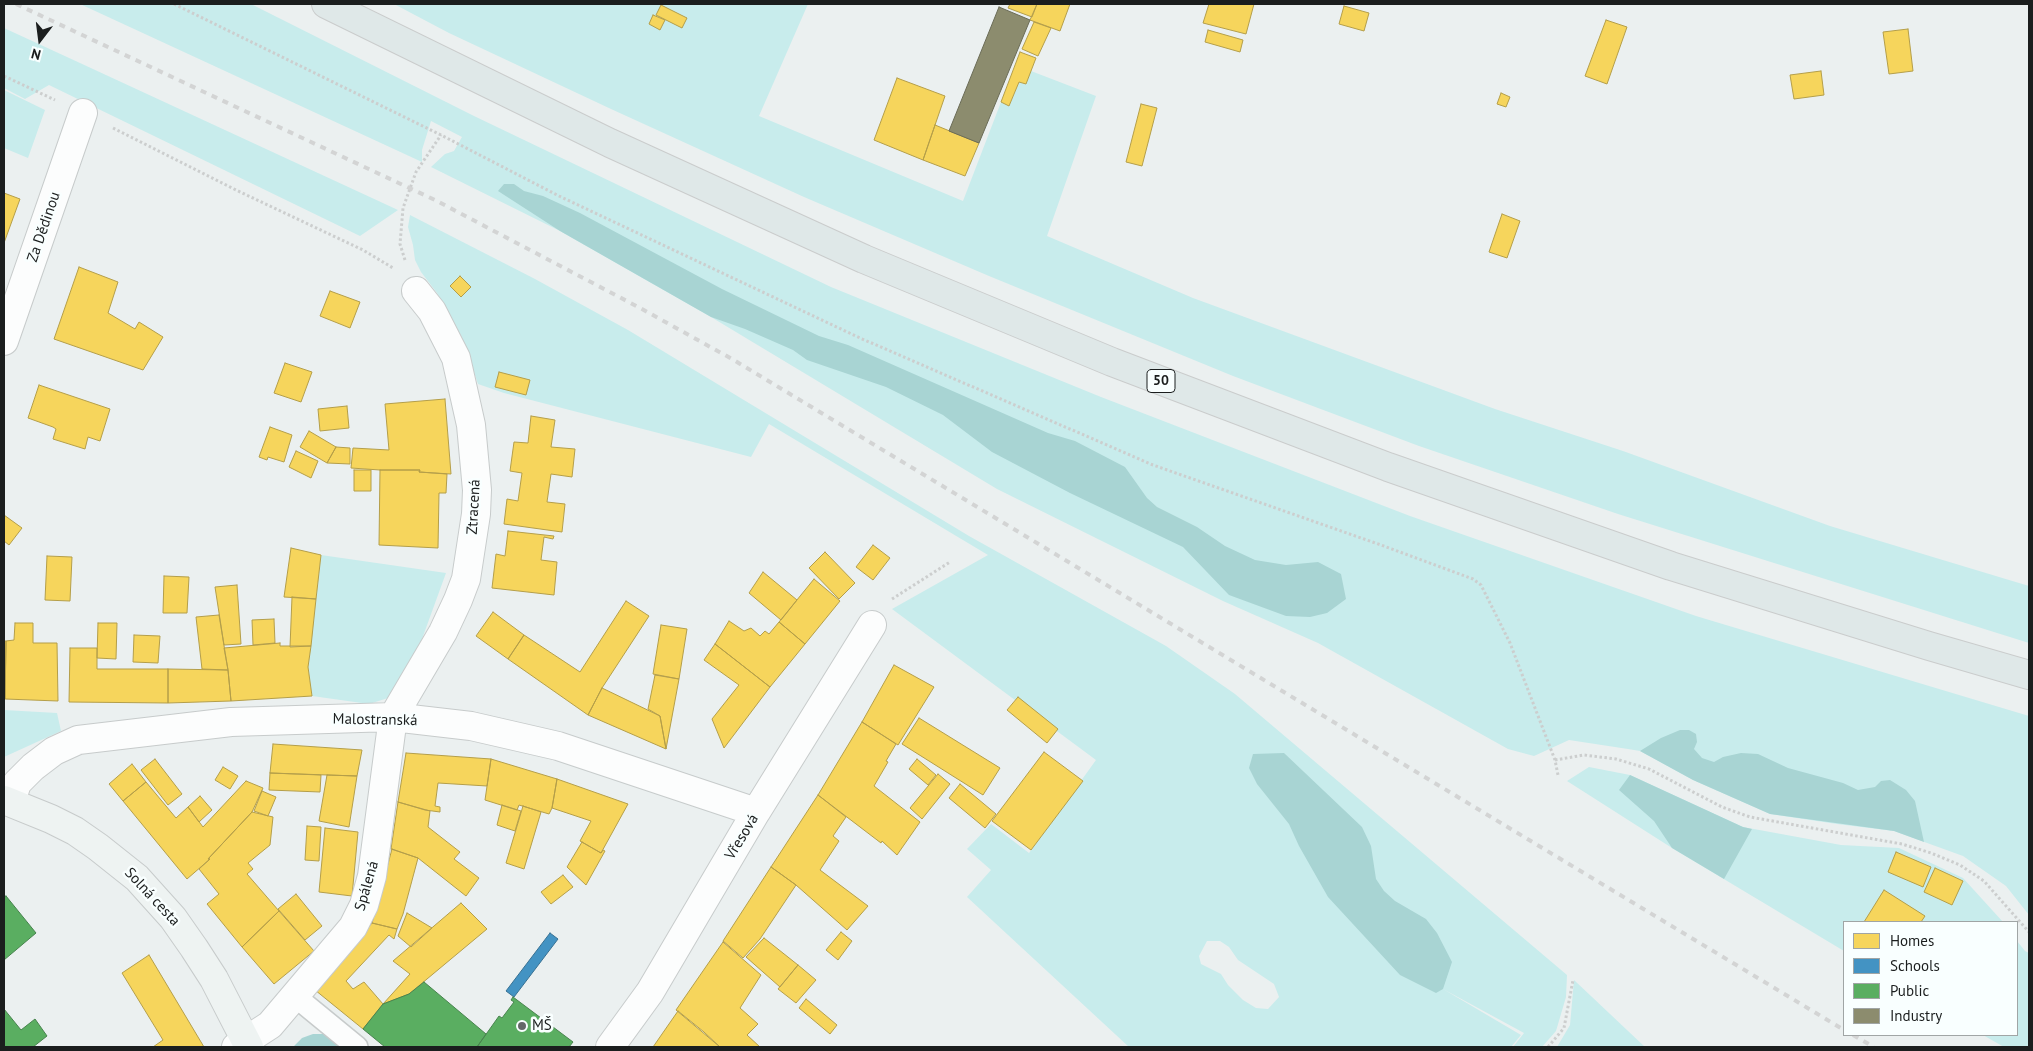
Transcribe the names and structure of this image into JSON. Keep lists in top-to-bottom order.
{
  "streets": {
    "main road": ["50"],
    "street": [
      "Za Dědinou",
      "Ztracená",
      "Malostranská",
      "Vřesová",
      "Spálená",
      "Solná cesta"
    ]
  },
  "crossings": [
    ["Ztracená", "Malostranská"],
    ["Ztracená", "Spálená"],
    ["Malostranská", "Vřesová"],
    ["Malostranská", "Spálená"],
    ["Malostranská", "Solná cesta"],
    ["Spálená", "Solná cesta"]
  ],
  "places": ["MŠ"],
  "legend": [
    "Homes",
    "Schools",
    "Public",
    "Industry"
  ],
  "north": "bottom"
}
